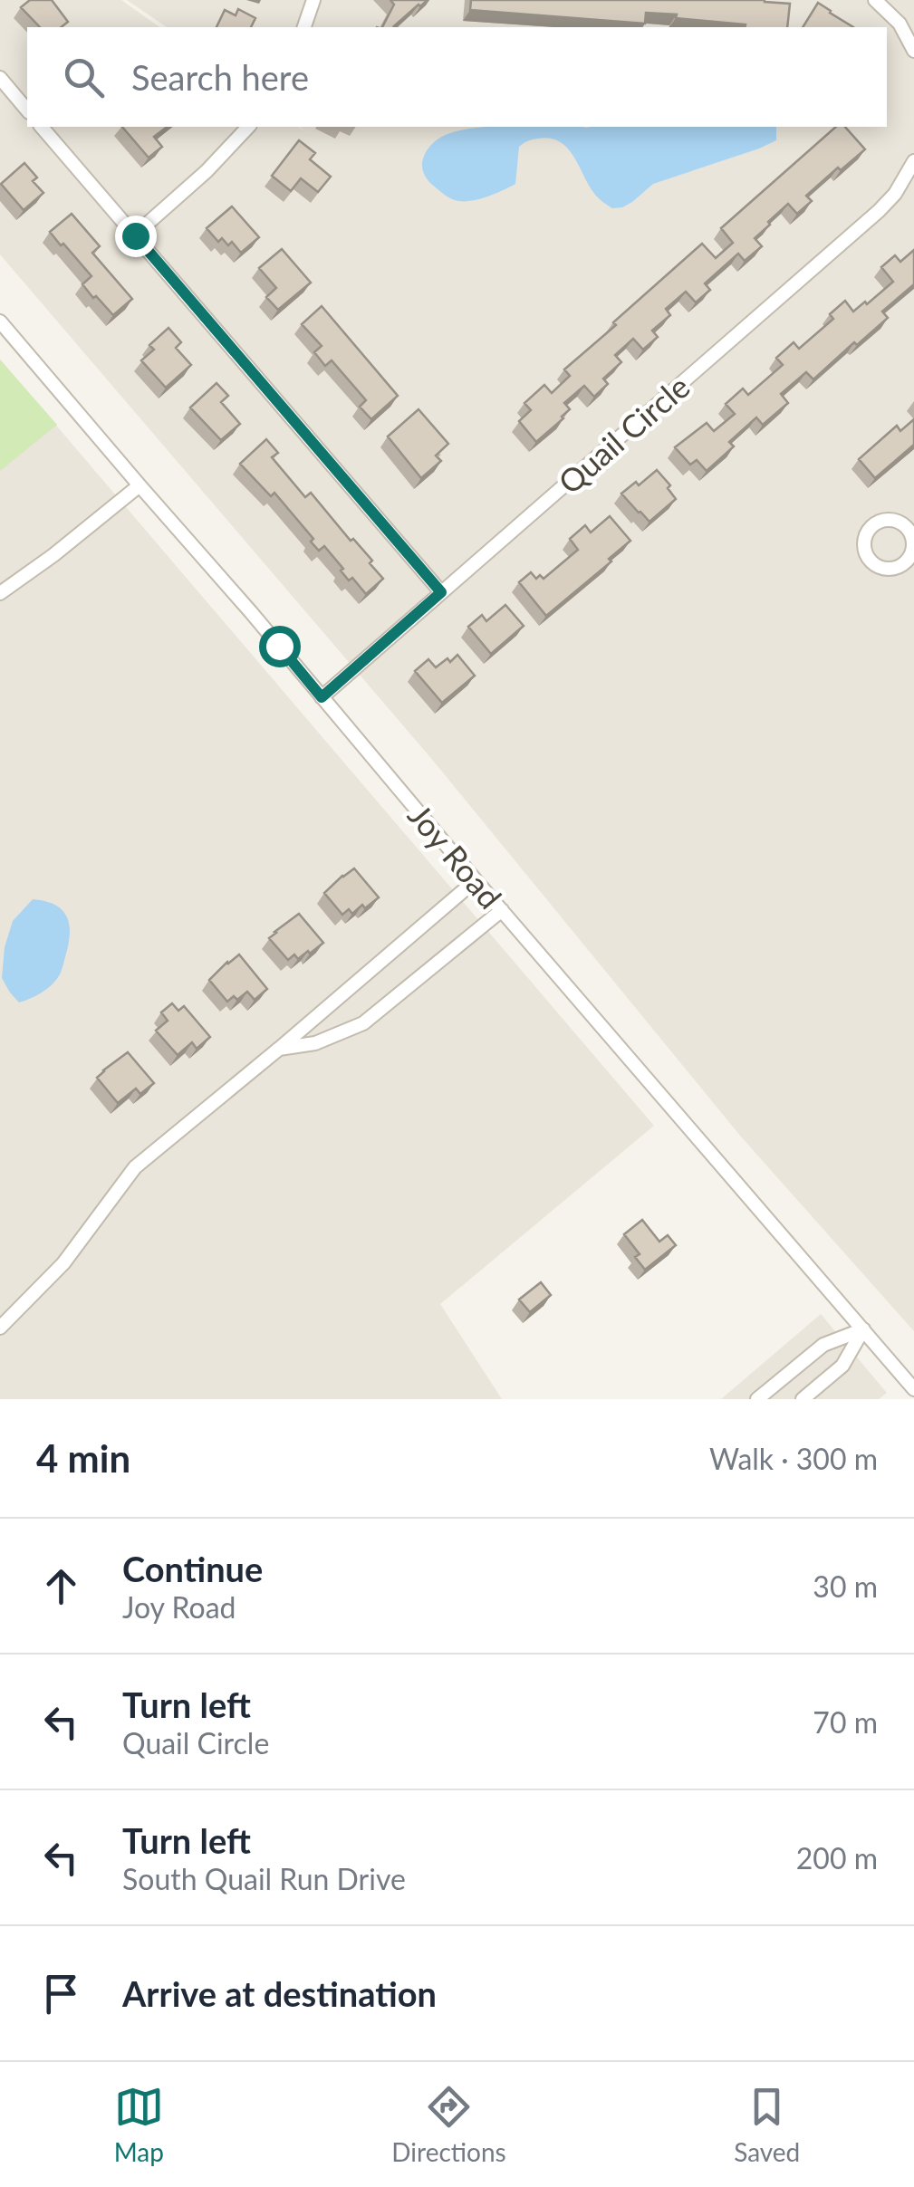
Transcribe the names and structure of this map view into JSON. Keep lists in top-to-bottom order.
{
  "streets": {
    "street": ["Quail Circle", "Joy Road"]
  },
  "crossings": [
    ["Quail Circle", "Joy Road"]
  ],
  "page": {
    "search": "Search here",
    "heading": ["4 min", "Walk · 300 m"],
    "list": [
      ["Continue", "Joy Road", "30 m"],
      ["Turn left", "Quail Circle", "70 m"],
      ["Turn left", "South Quail Run Drive", "200 m"],
      "Arrive at destination"
    ],
    "nav": ["Map", "Directions", "Saved"]
  }
}
